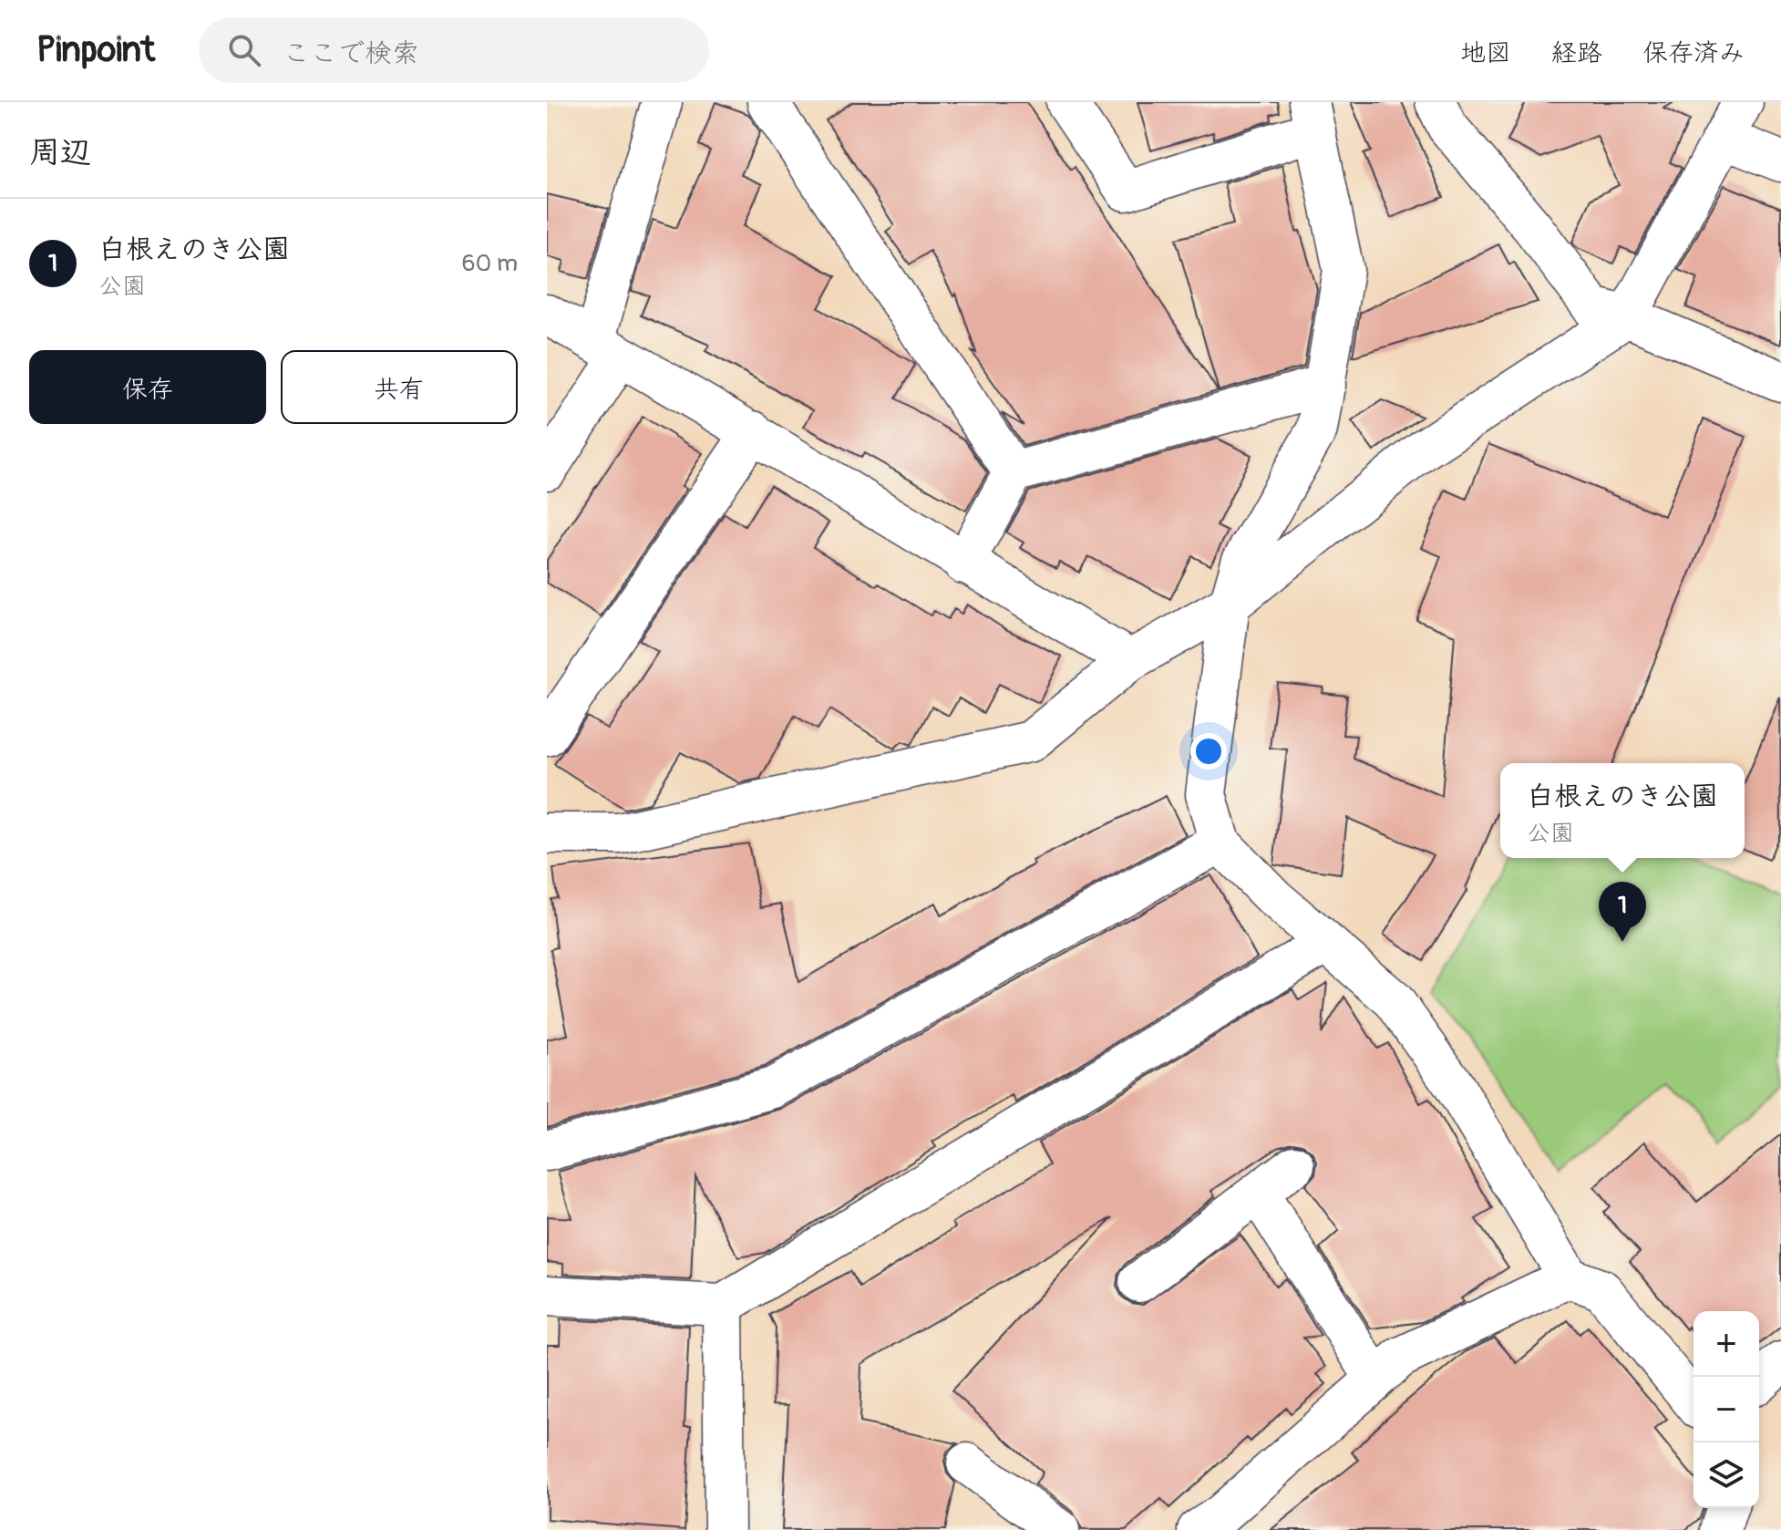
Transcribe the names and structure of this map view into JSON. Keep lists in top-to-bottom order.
{
  "page": {
    "header": "Pinpoint",
    "search": "ここで検索",
    "nav": ["地図", "経路", "保存済み"],
    "heading": "周辺",
    "list": [
      {
        "mark": "1",
        "name": "白根えのき公園",
        "note": "公園",
        "value": "60 m"
      }
    ],
    "buttons": ["保存", "共有"],
    "popup": ["白根えのき公園", "公園"],
    "pins": "1",
    "map_buttons": ["+", "−"]
  }
}
